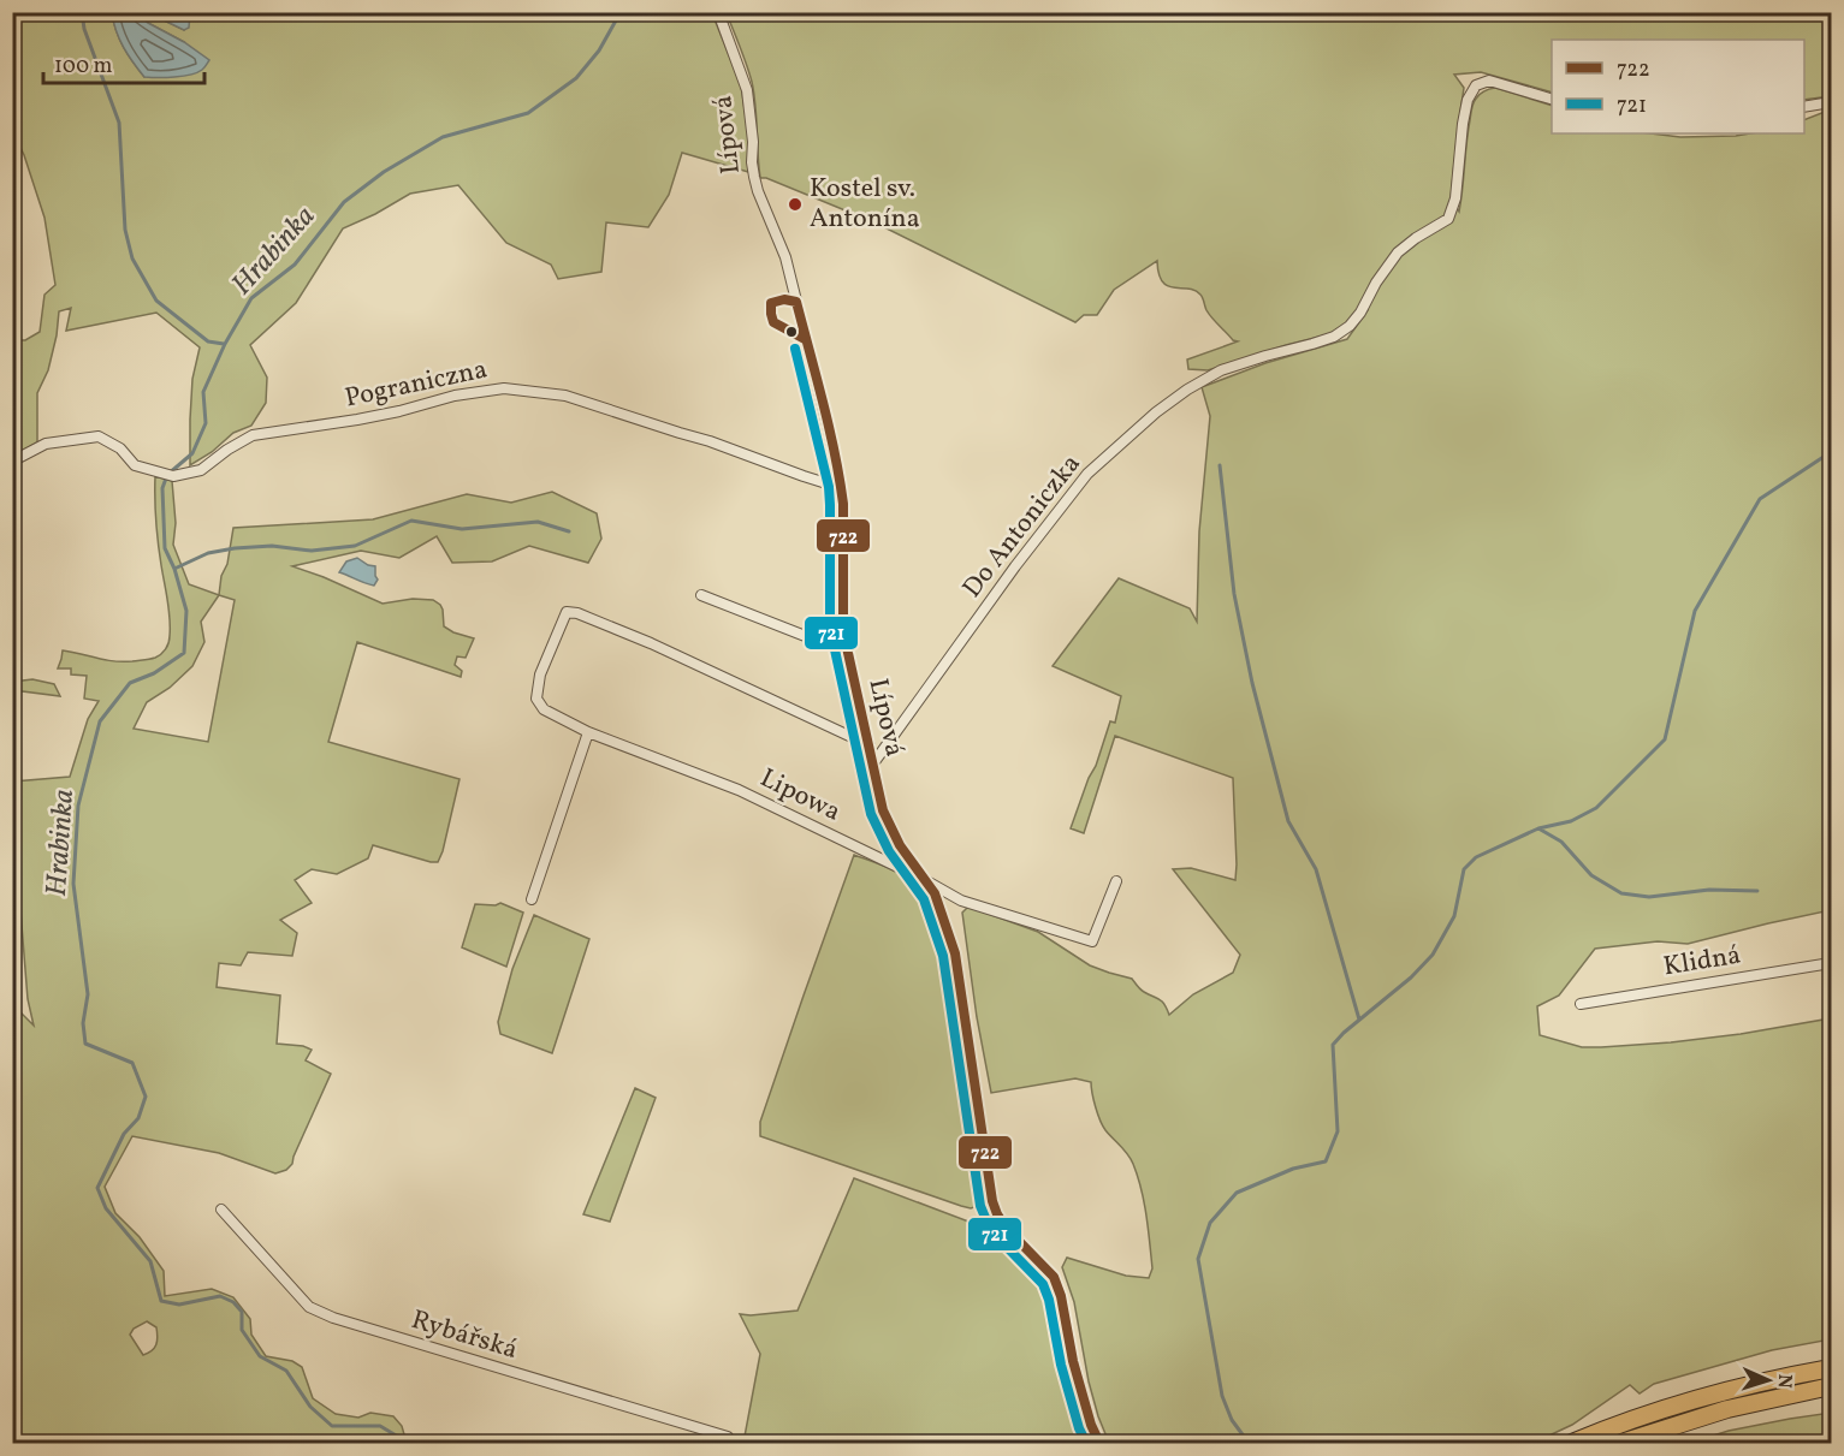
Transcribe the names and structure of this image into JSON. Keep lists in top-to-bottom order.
{
  "streets": {
    "street": [
      "Lípová",
      "Pograniczna",
      "Do Antoniczka",
      "Lipowa",
      "Klidná",
      "Rybářská"
    ]
  },
  "crossings": [
    ["Lípová", "Pograniczna"],
    ["Lípová", "Do Antoniczka"],
    ["Lípová", "Lipowa"]
  ],
  "water": ["Hrabinka"],
  "places": ["Kostel sv. Antonína"],
  "lines": ["transit line 722", "transit line 721"],
  "legend": ["722", "721"],
  "scale_bar": "100 m",
  "north": "right"
}
